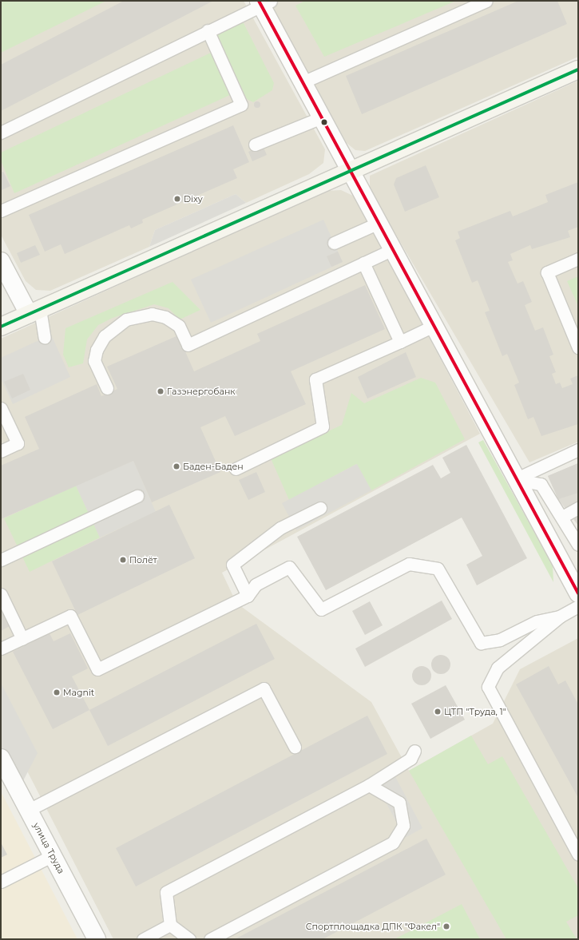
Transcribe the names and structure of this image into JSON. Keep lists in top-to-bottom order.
{
  "streets": {
    "street": ["улица Труда"]
  },
  "places": [
    "Dixy",
    "Газэнергобанк",
    "Баден-Баден",
    "Полёт",
    "Magnit",
    "ЦТП \"Труда, 1\"",
    "Спортплощадка ДПК \"Факел\""
  ]
}
